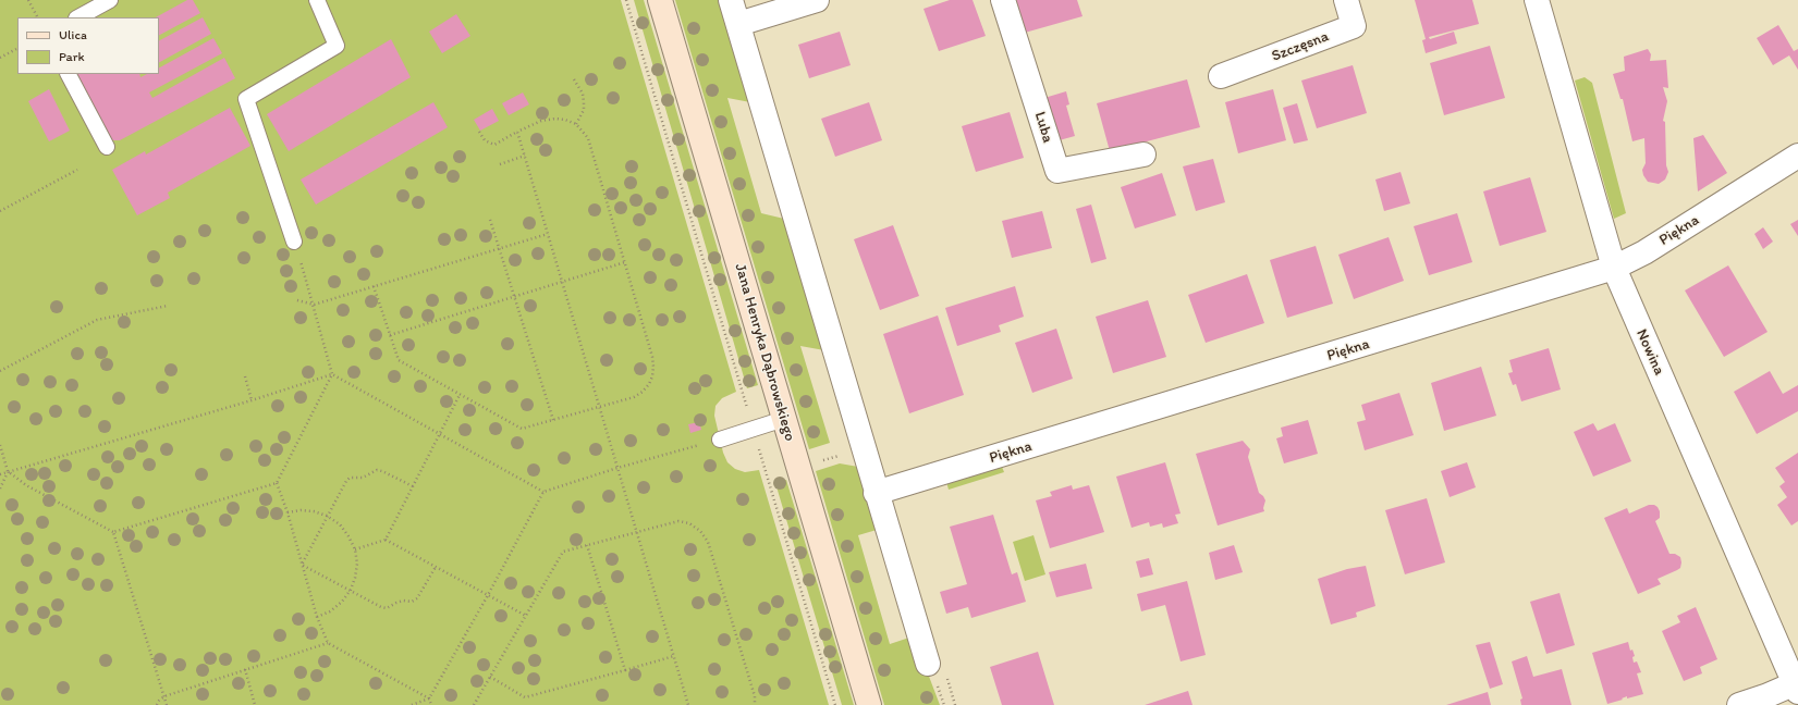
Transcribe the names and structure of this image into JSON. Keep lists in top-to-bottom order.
{
  "streets": {
    "street": [
      "Szczęsna",
      "Luba",
      "Piękna",
      "Jana Henryka Dąbrowskiego",
      "Nowina"
    ]
  },
  "crossings": [
    ["Piękna", "Nowina"]
  ],
  "legend": ["Ulica", "Park"]
}
